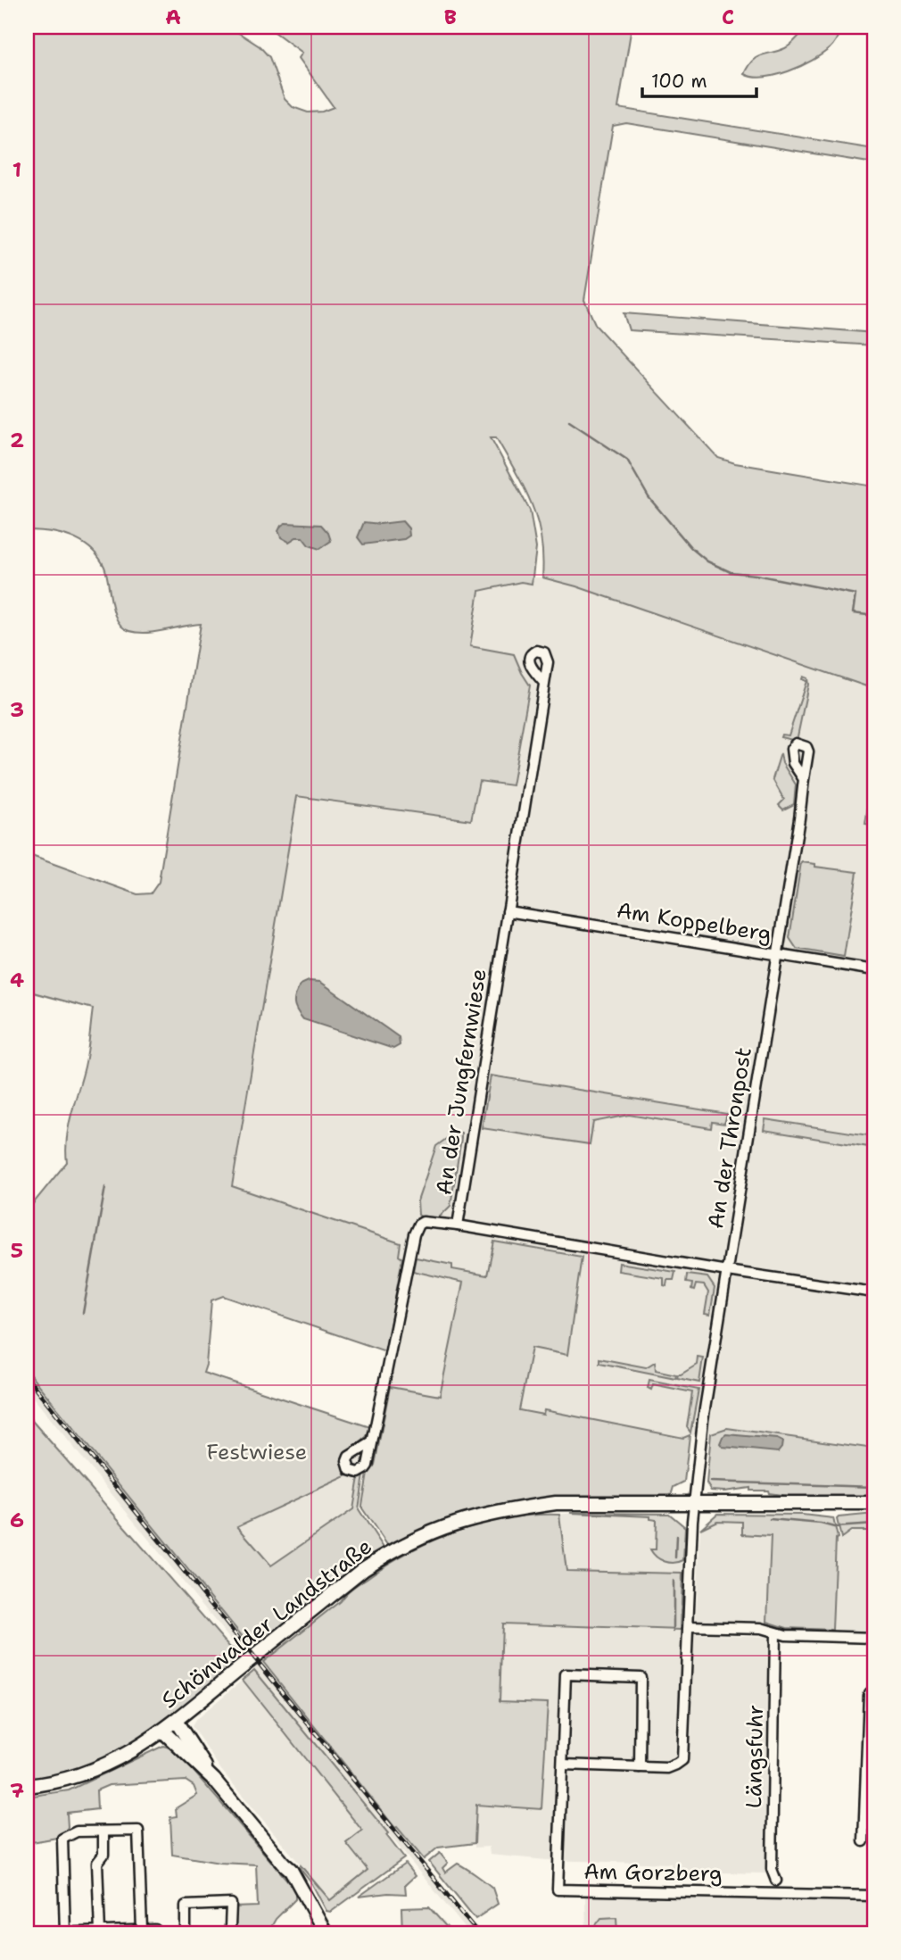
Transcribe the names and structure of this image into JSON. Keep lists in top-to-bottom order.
{
  "streets": {
    "main road": ["Schönwalder Landstraße"],
    "street": [
      "Am Koppelberg",
      "An der Jungfernwiese",
      "An der Thronpost",
      "Längsfuhr",
      "Am Gorzberg"
    ]
  },
  "crossings": [
    ["Am Koppelberg", "An der Jungfernwiese"],
    ["Am Koppelberg", "An der Thronpost"],
    ["An der Thronpost", "Schönwalder Landstraße"]
  ],
  "parks": ["Festwiese"],
  "scale_bar": "100 m",
  "grid": {
    "columns": ["A", "B", "C"],
    "rows": [
      "1",
      "2",
      "3",
      "4",
      "5",
      "6",
      "7"
    ]
  }
}
